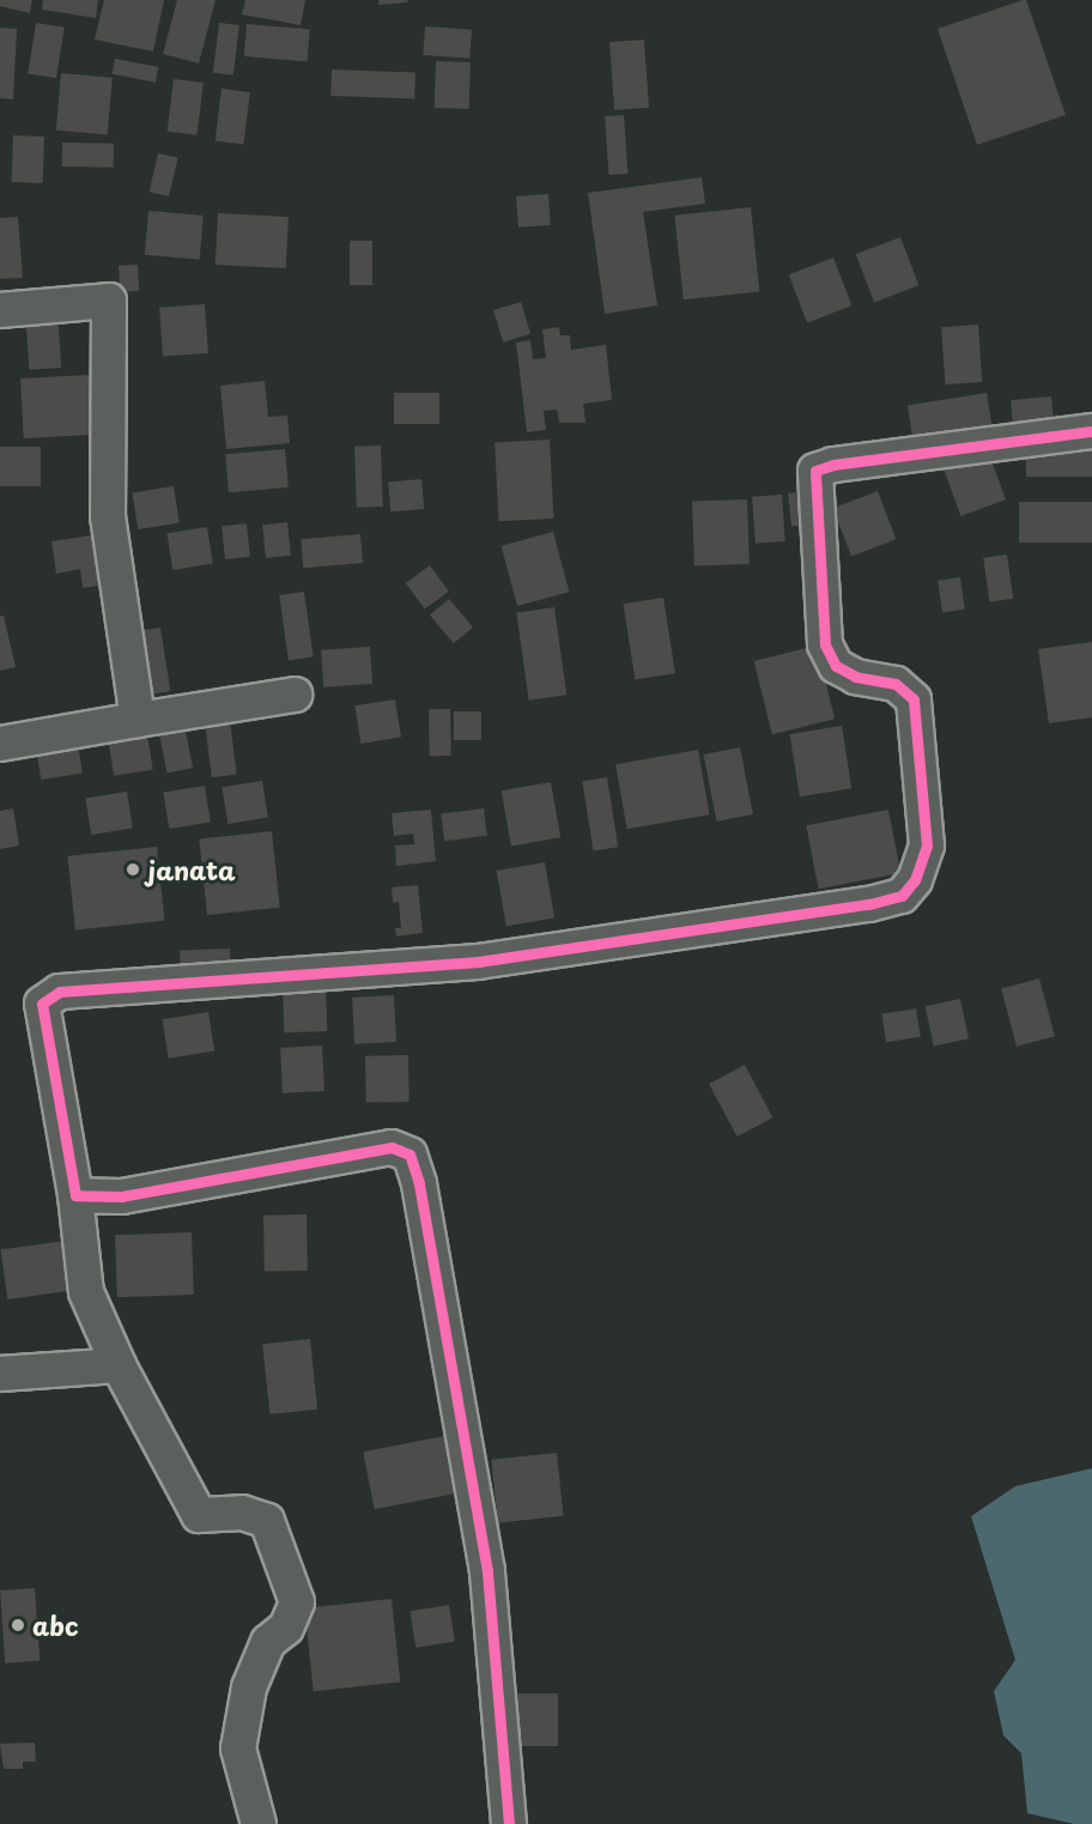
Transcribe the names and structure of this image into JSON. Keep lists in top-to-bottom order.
{
  "places": ["janata", "abc"]
}
